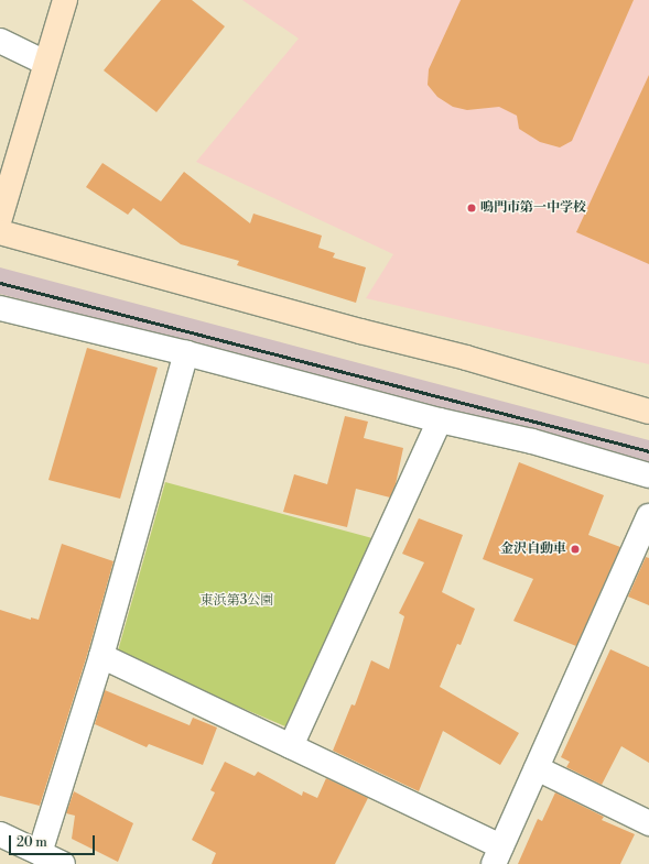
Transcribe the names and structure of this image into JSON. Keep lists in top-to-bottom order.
{
  "parks": ["東浜第3公園"],
  "places": ["鳴門市第一中学校", "金沢自動車"],
  "scale_bar": "20 m"
}
